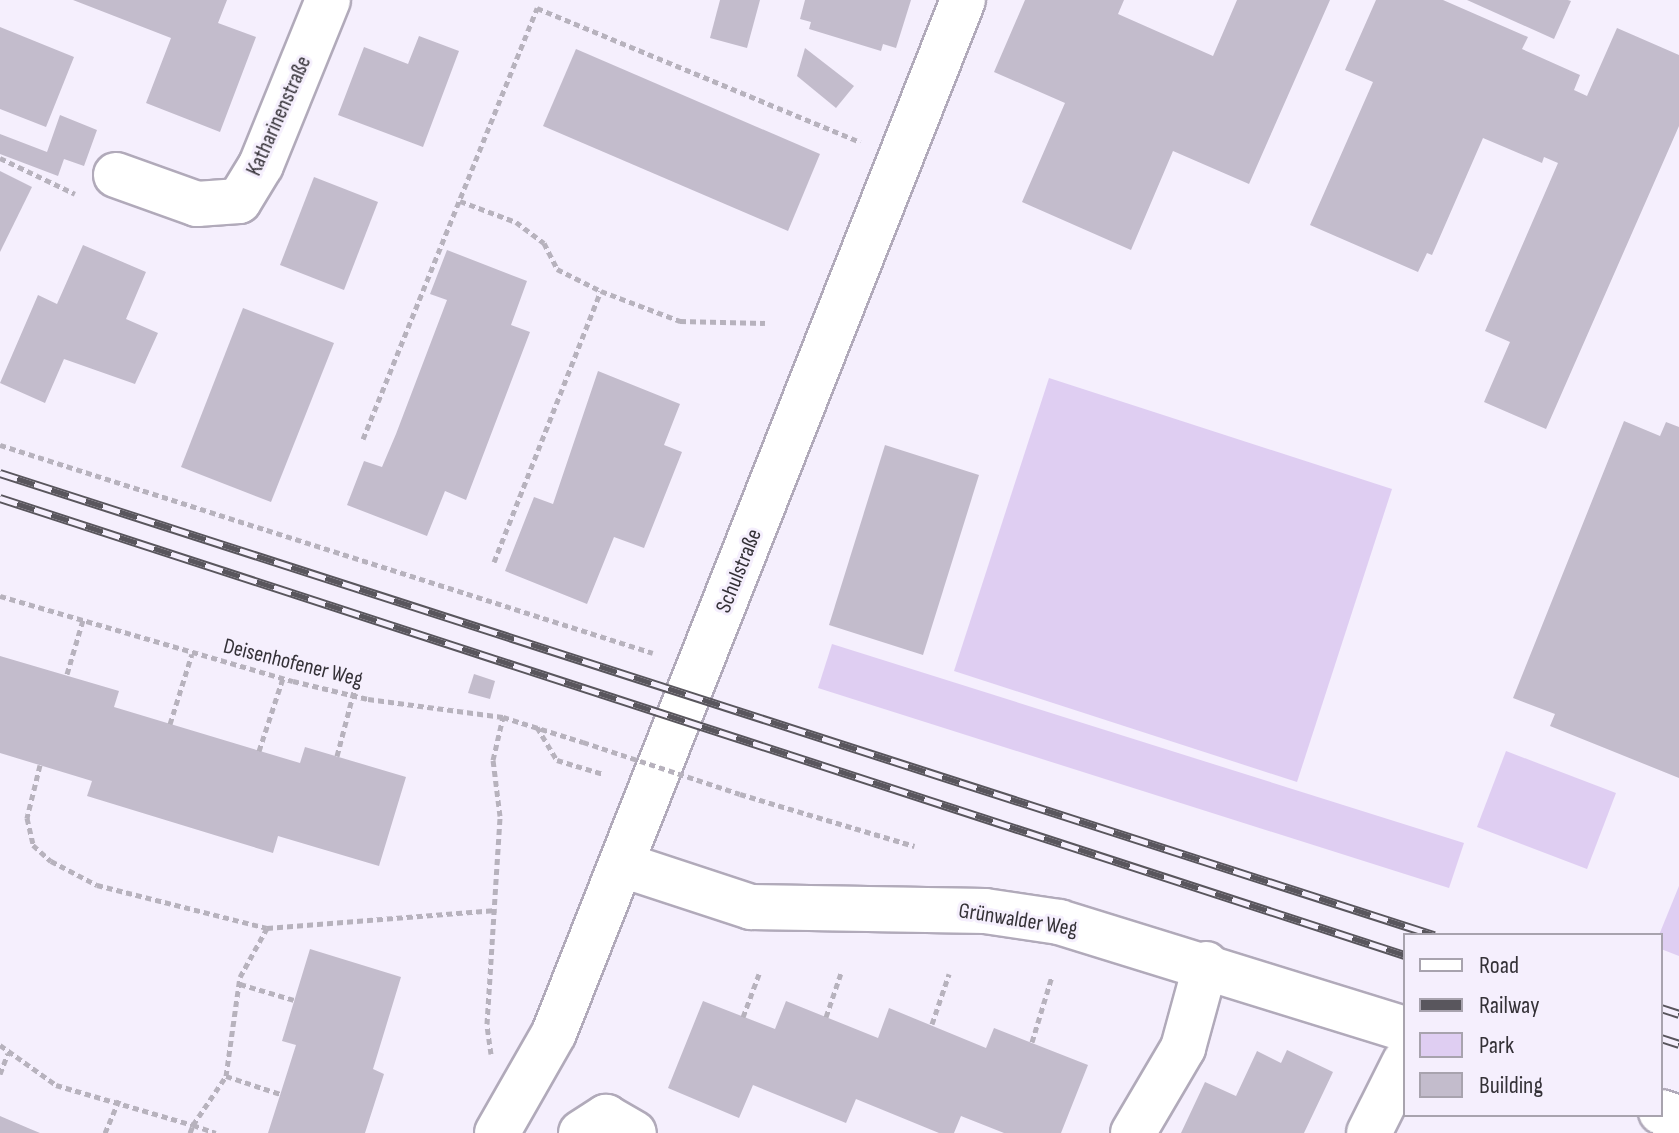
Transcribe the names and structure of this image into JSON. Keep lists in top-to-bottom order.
{
  "streets": {
    "street": ["Katharinenstraße", "Schulstraße", "Grünwalder Weg"],
    "path": ["Deisenhofener Weg"]
  },
  "crossings": [
    ["Schulstraße", "Grünwalder Weg"]
  ],
  "legend": [
    "Road",
    "Railway",
    "Park",
    "Building"
  ]
}
